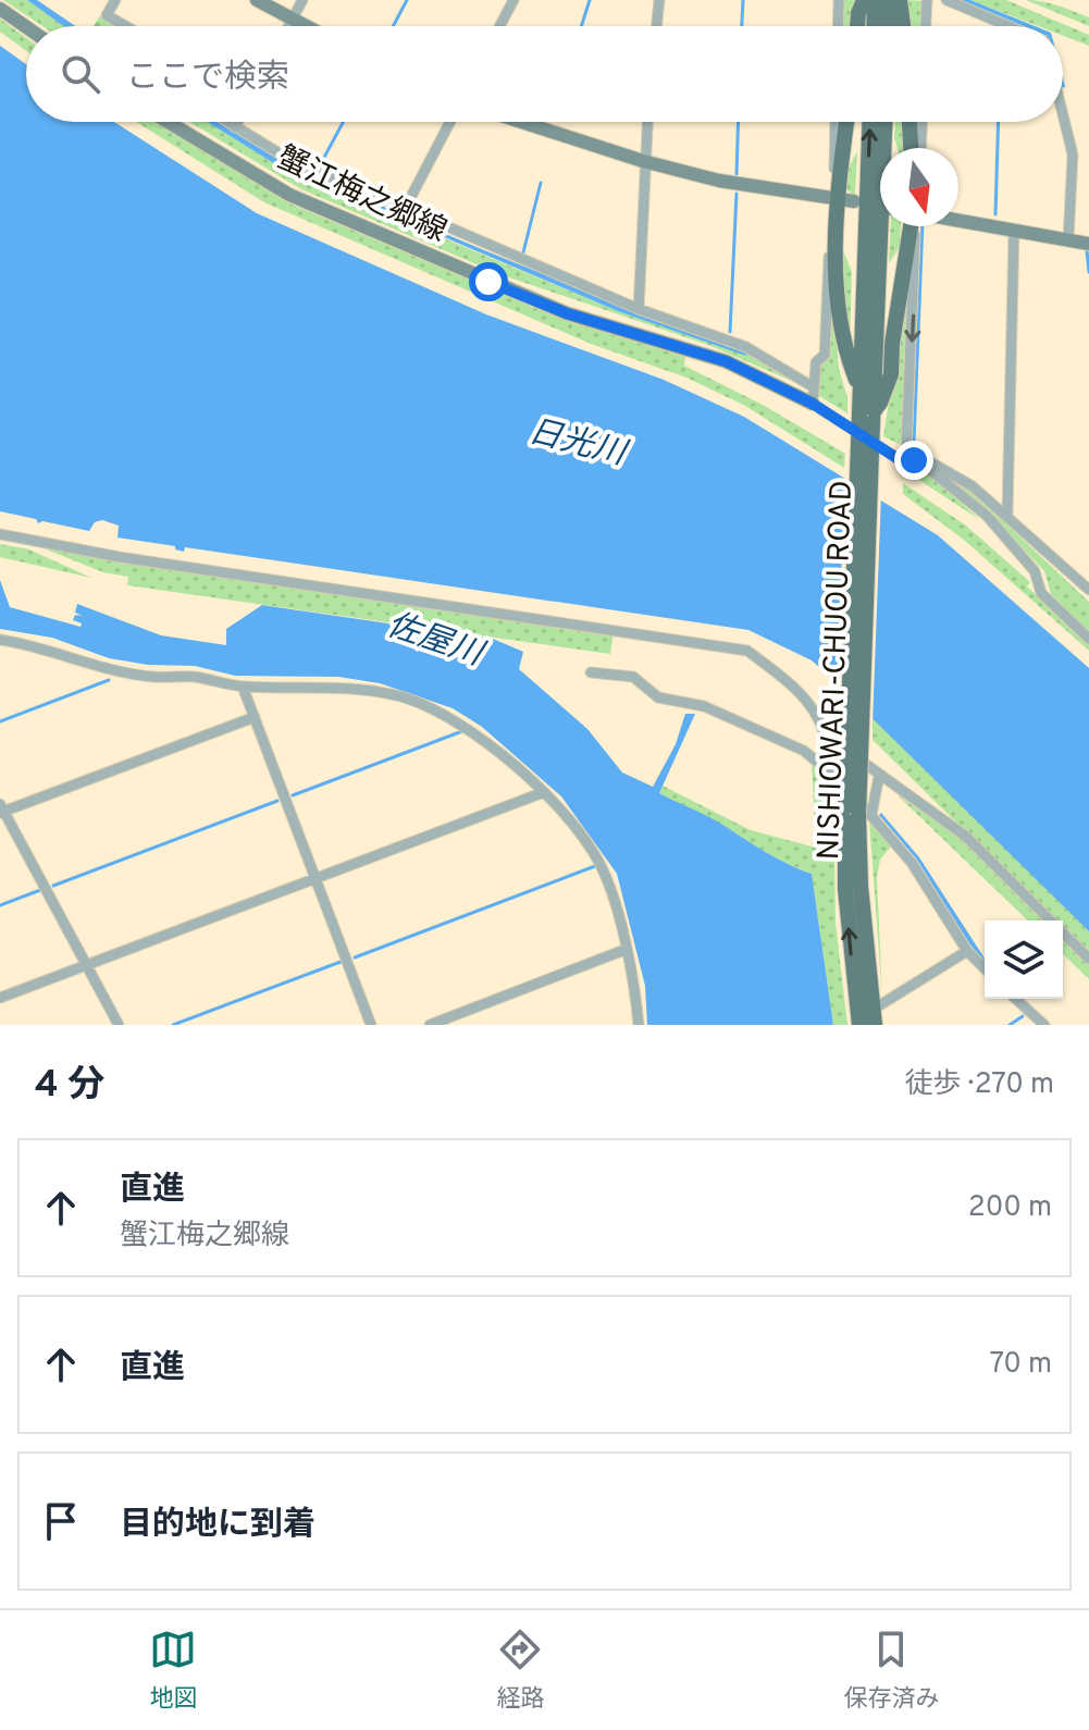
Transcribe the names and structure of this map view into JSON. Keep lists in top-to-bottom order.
{
  "streets": {
    "main road": ["蟹江梅之郷線", "NISHIOWARI-CHUOU ROAD"]
  },
  "water": ["日光川", "佐屋川"],
  "north": "bottom",
  "page": {
    "search": "ここで検索",
    "heading": ["4 分", "徒歩 · 270 m"],
    "list": [
      ["直進", "蟹江梅之郷線", "200 m"],
      ["直進", "70 m"],
      "目的地に到着"
    ],
    "nav": ["地図", "経路", "保存済み"]
  }
}
